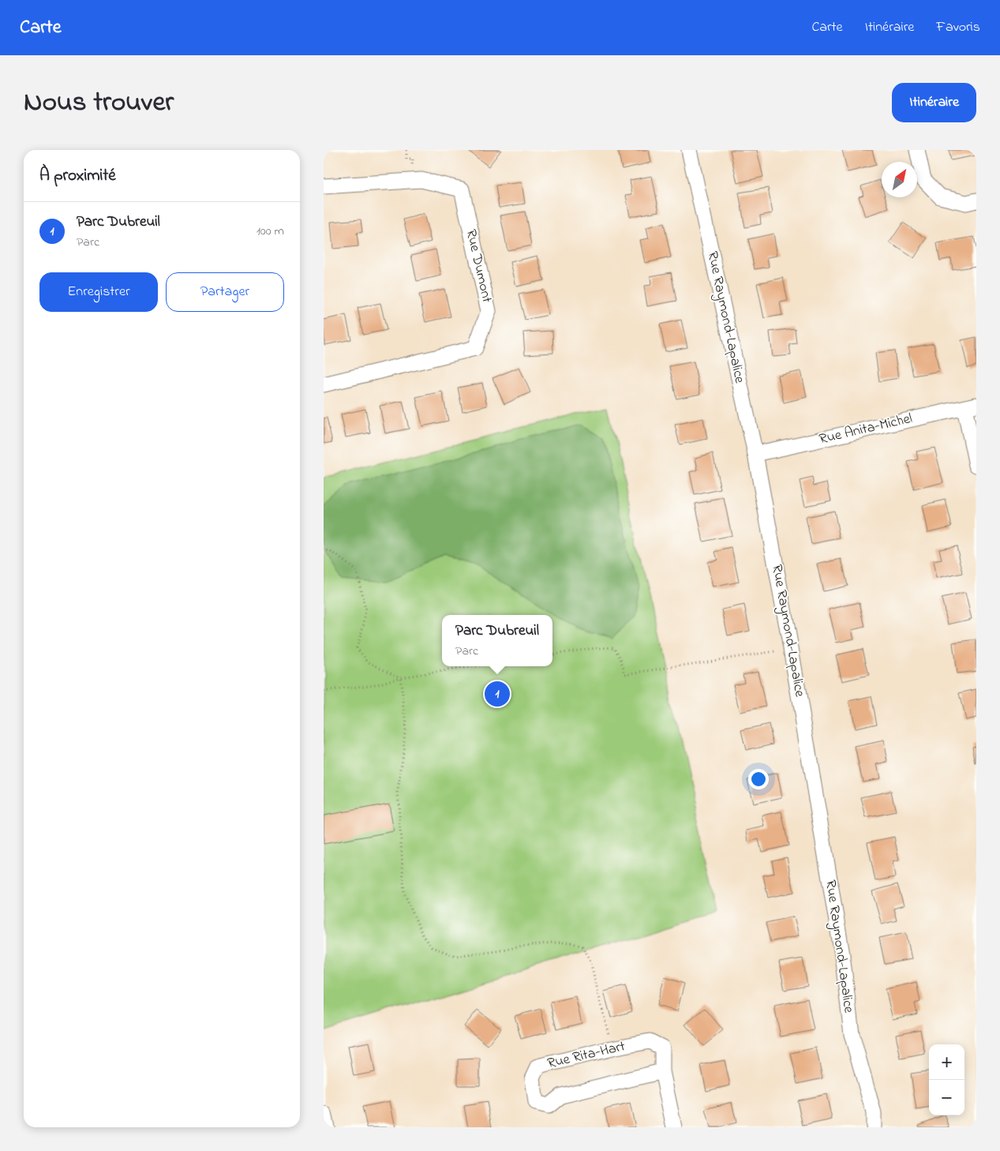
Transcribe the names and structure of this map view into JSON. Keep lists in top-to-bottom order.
{
  "streets": {
    "street": [
      "Rue Dumont",
      "Rue Raymond-Lapalice",
      "Rue Anita-Michel",
      "Rue Rita-Hart"
    ]
  },
  "crossings": [
    ["Rue Raymond-Lapalice", "Rue Anita-Michel"]
  ],
  "north": "top right",
  "page": {
    "header": "Carte",
    "nav": ["Carte", "Itinéraire", "Favoris"],
    "title": "Nous trouver",
    "buttons": [
      "Itinéraire",
      ["Enregistrer", "Partager"]
    ],
    "heading": "À proximité",
    "list": [
      {
        "mark": "1",
        "name": "Parc Dubreuil",
        "note": "Parc",
        "value": "100 m"
      }
    ],
    "popup": ["Parc Dubreuil", "Parc"],
    "pins": "1",
    "map_buttons": ["+", "−"]
  }
}
